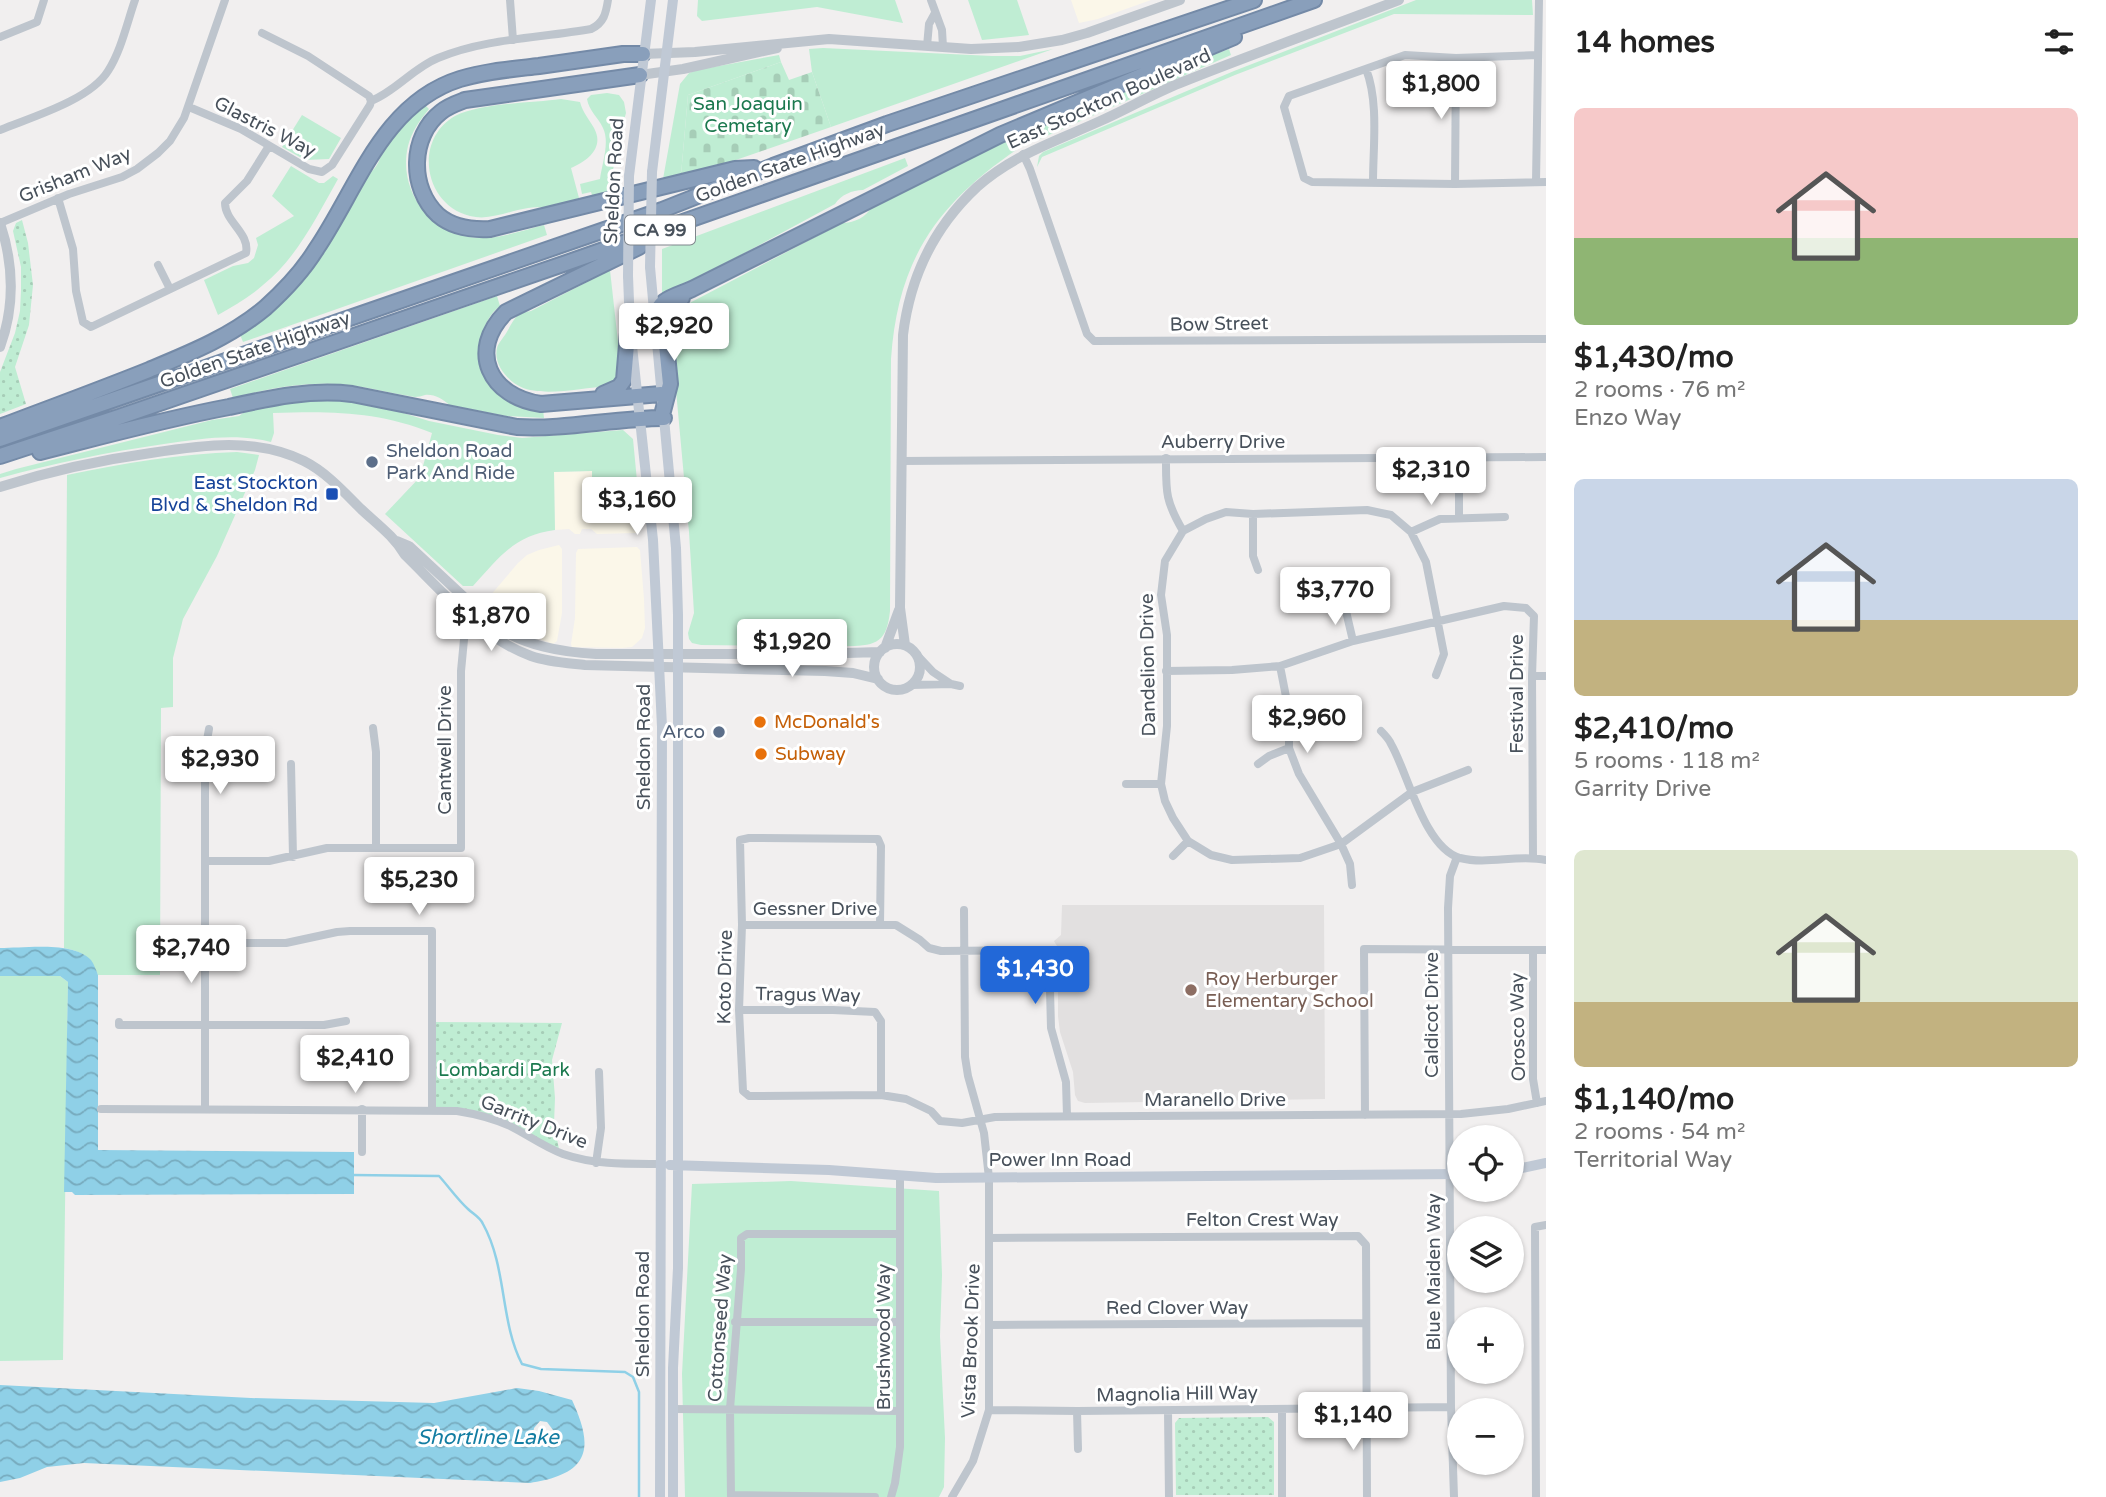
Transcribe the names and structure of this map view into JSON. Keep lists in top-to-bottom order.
{
  "streets": {
    "highway": ["Golden State Highway", "CA 99"],
    "main road": ["Sheldon Road", "Power Inn Road"],
    "street": [
      "East Stockton Boulevard",
      "Glastris Way",
      "Grisham Way",
      "Bow Street",
      "Auberry Drive",
      "Dandelion Drive",
      "Festival Drive",
      "Cantwell Drive",
      "Gessner Drive",
      "Koto Drive",
      "Tragus Way",
      "Caldicot Drive",
      "Orosco Way",
      "Maranello Drive",
      "Garrity Drive",
      "Felton Crest Way",
      "Blue Maiden Way",
      "Red Clover Way",
      "Cottonseed Way",
      "Brushwood Way",
      "Vista Brook Drive",
      "Magnolia Hill Way"
    ]
  },
  "crossings": [
    ["East Stockton Boulevard", "Bow Street"],
    ["East Stockton Boulevard", "Auberry Drive"],
    ["Glastris Way", "Grisham Way"],
    ["Sheldon Road", "Garrity Drive"],
    ["Sheldon Road", "Power Inn Road"],
    ["Dandelion Drive", "Festival Drive"],
    ["Gessner Drive", "Koto Drive"],
    ["Gessner Drive", "Maranello Drive"],
    ["Gessner Drive", "Vista Brook Drive"],
    ["Koto Drive", "Tragus Way"],
    ["Koto Drive", "Maranello Drive"],
    ["Koto Drive", "Vista Brook Drive"],
    ["Caldicot Drive", "Maranello Drive"],
    ["Orosco Way", "Maranello Drive"],
    ["Maranello Drive", "Vista Brook Drive"],
    ["Garrity Drive", "Power Inn Road"],
    ["Power Inn Road", "Brushwood Way"],
    ["Power Inn Road", "Vista Brook Drive"],
    ["Felton Crest Way", "Red Clover Way"],
    ["Felton Crest Way", "Vista Brook Drive"],
    ["Felton Crest Way", "Magnolia Hill Way"],
    ["Red Clover Way", "Vista Brook Drive"],
    ["Cottonseed Way", "Brushwood Way"],
    ["Vista Brook Drive", "Magnolia Hill Way"]
  ],
  "water": ["Shortline Lake"],
  "parks": ["San Joaquin Cemetary", "Lombardi Park"],
  "places": {
    "other": [
      "Sheldon Road Park And Ride",
      "McDonald's",
      "Arco",
      "Subway",
      "Roy Herburger Elementary School"
    ],
    "transit": ["East Stockton Blvd & Sheldon Rd"]
  },
  "page": {
    "heading": "14 homes",
    "price": [
      "$1,800",
      "$2,920",
      "$2,310",
      "$3,160",
      "$3,770",
      "$1,870",
      "$1,920",
      "$2,960",
      "$2,930",
      "$5,230",
      "$2,740",
      "$1,430",
      "$2,410",
      "$1,140"
    ],
    "list": [
      {
        "name": "$1,430/mo",
        "note": "2 rooms · 76 m² · Enzo Way"
      },
      {
        "name": "$2,410/mo",
        "note": "5 rooms · 118 m² · Garrity Drive"
      },
      {
        "name": "$1,140/mo",
        "note": "2 rooms · 54 m² · Territorial Way"
      }
    ],
    "map_buttons": ["+", "−"]
  }
}
